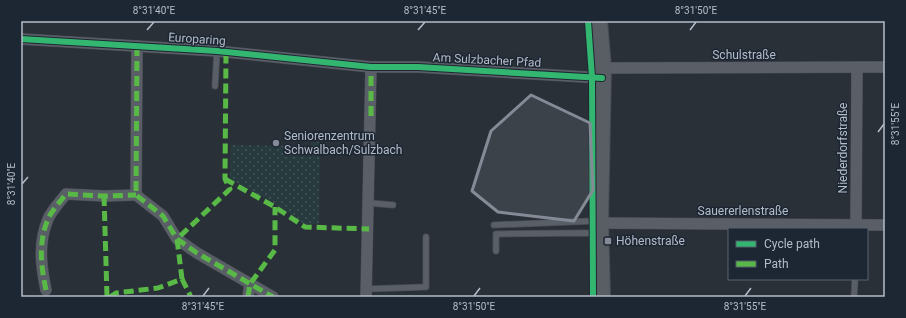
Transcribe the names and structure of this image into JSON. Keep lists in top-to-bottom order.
{
  "streets": {
    "street": [
      "Europaring",
      "Schulstraße",
      "Am Sulzbacher Pfad",
      "Niederdorfstraße",
      "Sauererlenstraße"
    ]
  },
  "crossings": [
    ["Europaring", "Am Sulzbacher Pfad"],
    ["Schulstraße", "Am Sulzbacher Pfad"],
    ["Schulstraße", "Niederdorfstraße"],
    ["Niederdorfstraße", "Sauererlenstraße"]
  ],
  "places": {
    "other": ["Seniorenzentrum Schwalbach/Sulzbach"],
    "transit": ["Höhenstraße"]
  },
  "legend": ["Cycle path", "Path"],
  "coordinates": [
    "8°31'40\"E",
    "8°31'45\"E",
    "8°31'50\"E",
    "8°31'55\"E"
  ]
}
